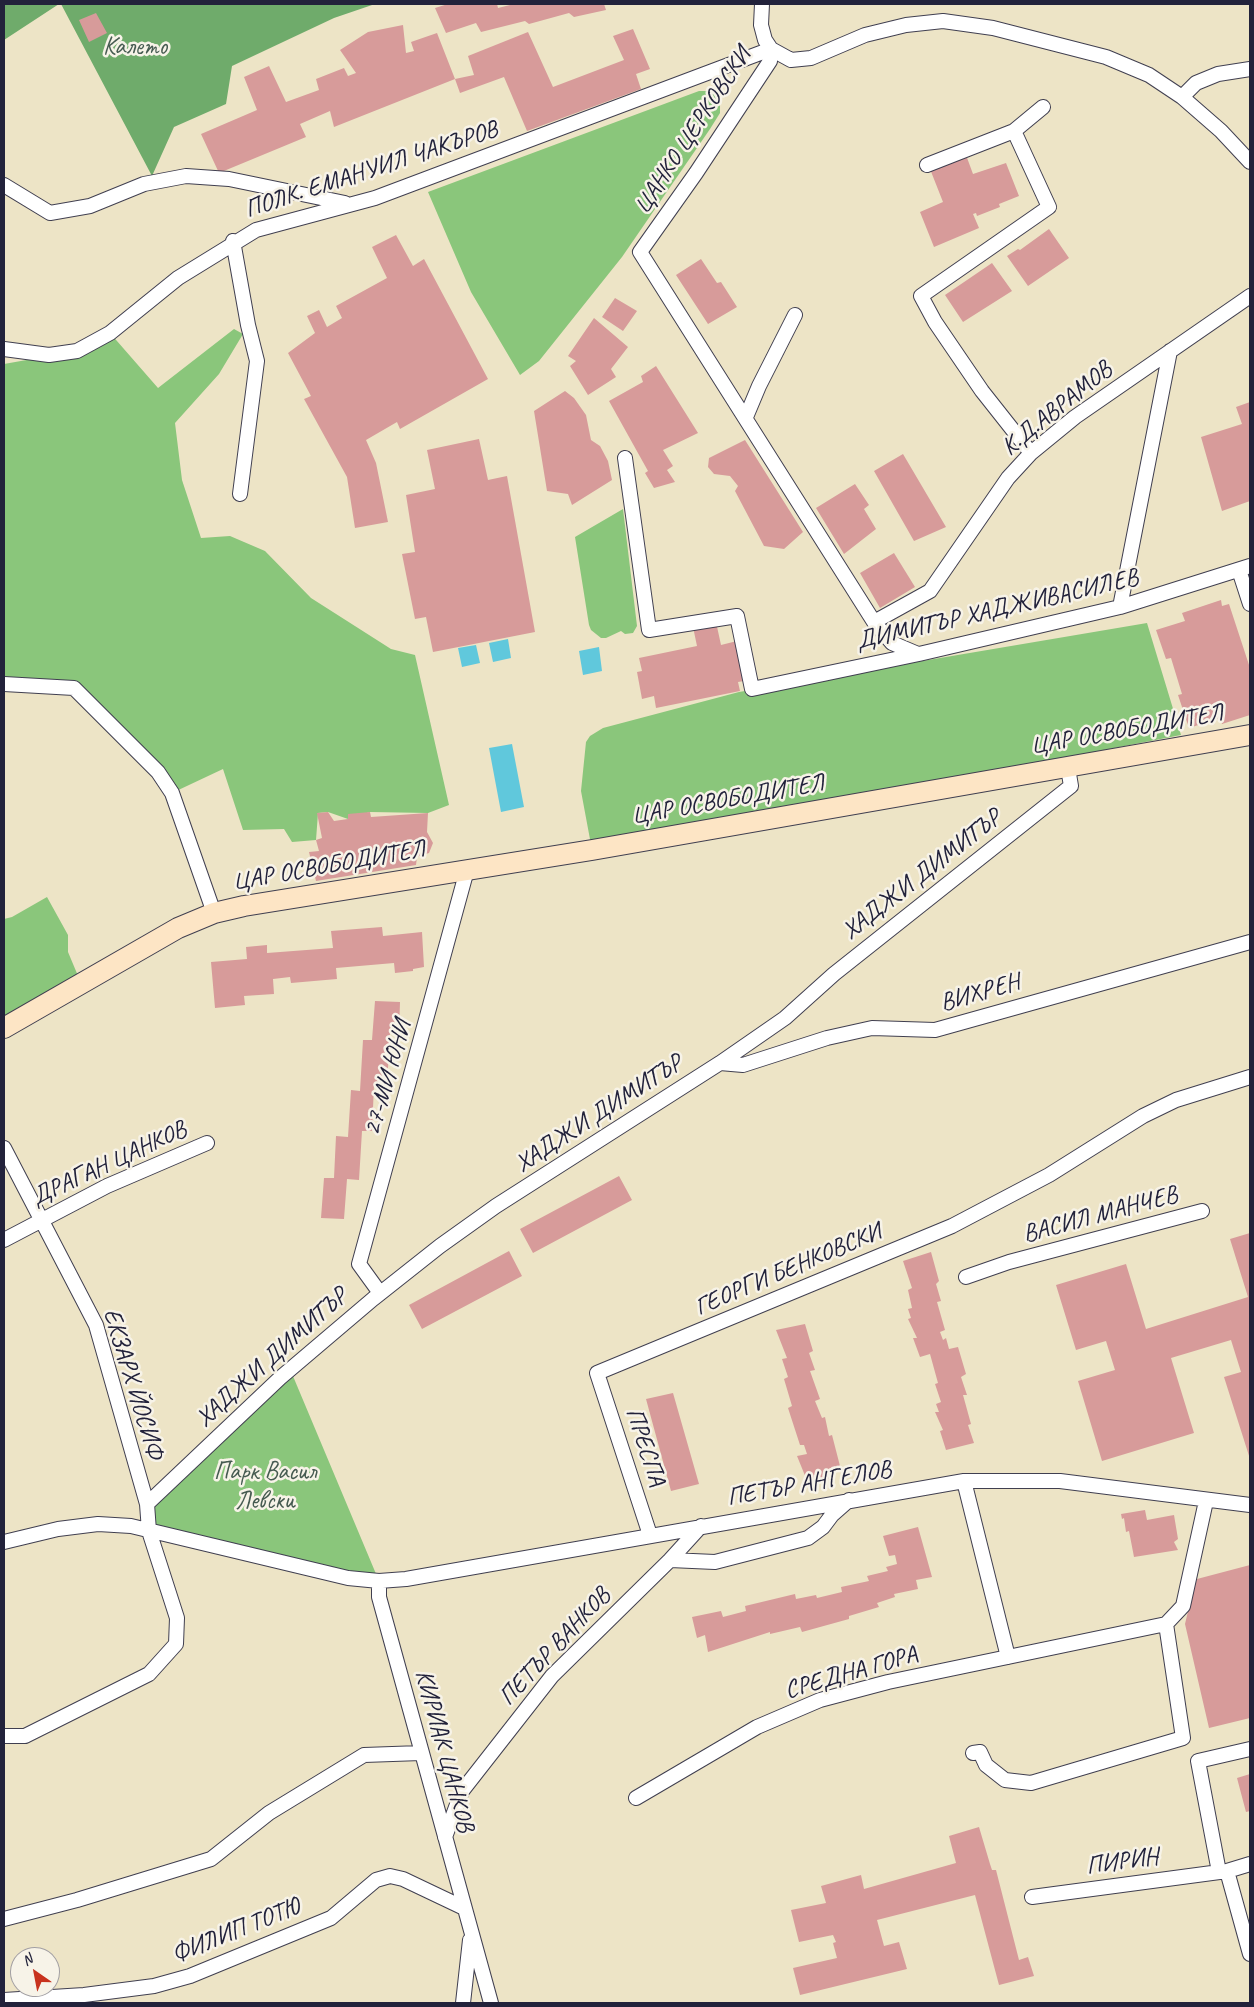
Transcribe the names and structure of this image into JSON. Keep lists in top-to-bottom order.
{
  "streets": {
    "street": [
      "ЦАНКО ЦЕРКОВСКИ",
      "ПОЛК. ЕМАНУИЛ ЧАКЪРОВ",
      "К.Д.АВРАМОВ",
      "ДИМИТЪР ХАДЖИВАСИЛЕВ",
      "ЦАР ОСВОБОДИТЕЛ",
      "ХАДЖИ ДИМИТЪР",
      "ВИХРЕН",
      "27-МИ ЮНИ",
      "ДРАГАН ЦАНКОВ",
      "ВАСИЛ МАНЧЕВ",
      "ГЕОРГИ БЕНКОВСКИ",
      "ЕКЗАРХ ЙОСИФ",
      "ПРЕСПА",
      "ПЕТЪР АНГЕЛОВ",
      "ПЕТЪР ВАНКОВ",
      "СРЕДНА ГОРА",
      "КИРИАК ЦАНКОВ",
      "ПИРИН",
      "ФИЛИП ТОТЮ"
    ]
  },
  "crossings": [
    ["ЦАНКО ЦЕРКОВСКИ", "ПОЛК. ЕМАНУИЛ ЧАКЪРОВ"],
    ["ЦАР ОСВОБОДИТЕЛ", "ХАДЖИ ДИМИТЪР"],
    ["ЦАР ОСВОБОДИТЕЛ", "27-МИ ЮНИ"],
    ["ХАДЖИ ДИМИТЪР", "ВИХРЕН"],
    ["ХАДЖИ ДИМИТЪР", "27-МИ ЮНИ"],
    ["ХАДЖИ ДИМИТЪР", "ЕКЗАРХ ЙОСИФ"],
    ["ДРАГАН ЦАНКОВ", "ЕКЗАРХ ЙОСИФ"],
    ["ГЕОРГИ БЕНКОВСКИ", "ПРЕСПА"],
    ["ЕКЗАРХ ЙОСИФ", "ПЕТЪР АНГЕЛОВ"],
    ["ПРЕСПА", "ПЕТЪР АНГЕЛОВ"],
    ["ПЕТЪР АНГЕЛОВ", "ПЕТЪР ВАНКОВ"],
    ["ПЕТЪР АНГЕЛОВ", "КИРИАК ЦАНКОВ"],
    ["ПЕТЪР ВАНКОВ", "КИРИАК ЦАНКОВ"],
    ["КИРИАК ЦАНКОВ", "ФИЛИП ТОТЮ"]
  ],
  "parks": ["Калето", "Парк Васил Левски"],
  "north": "top left"
}
